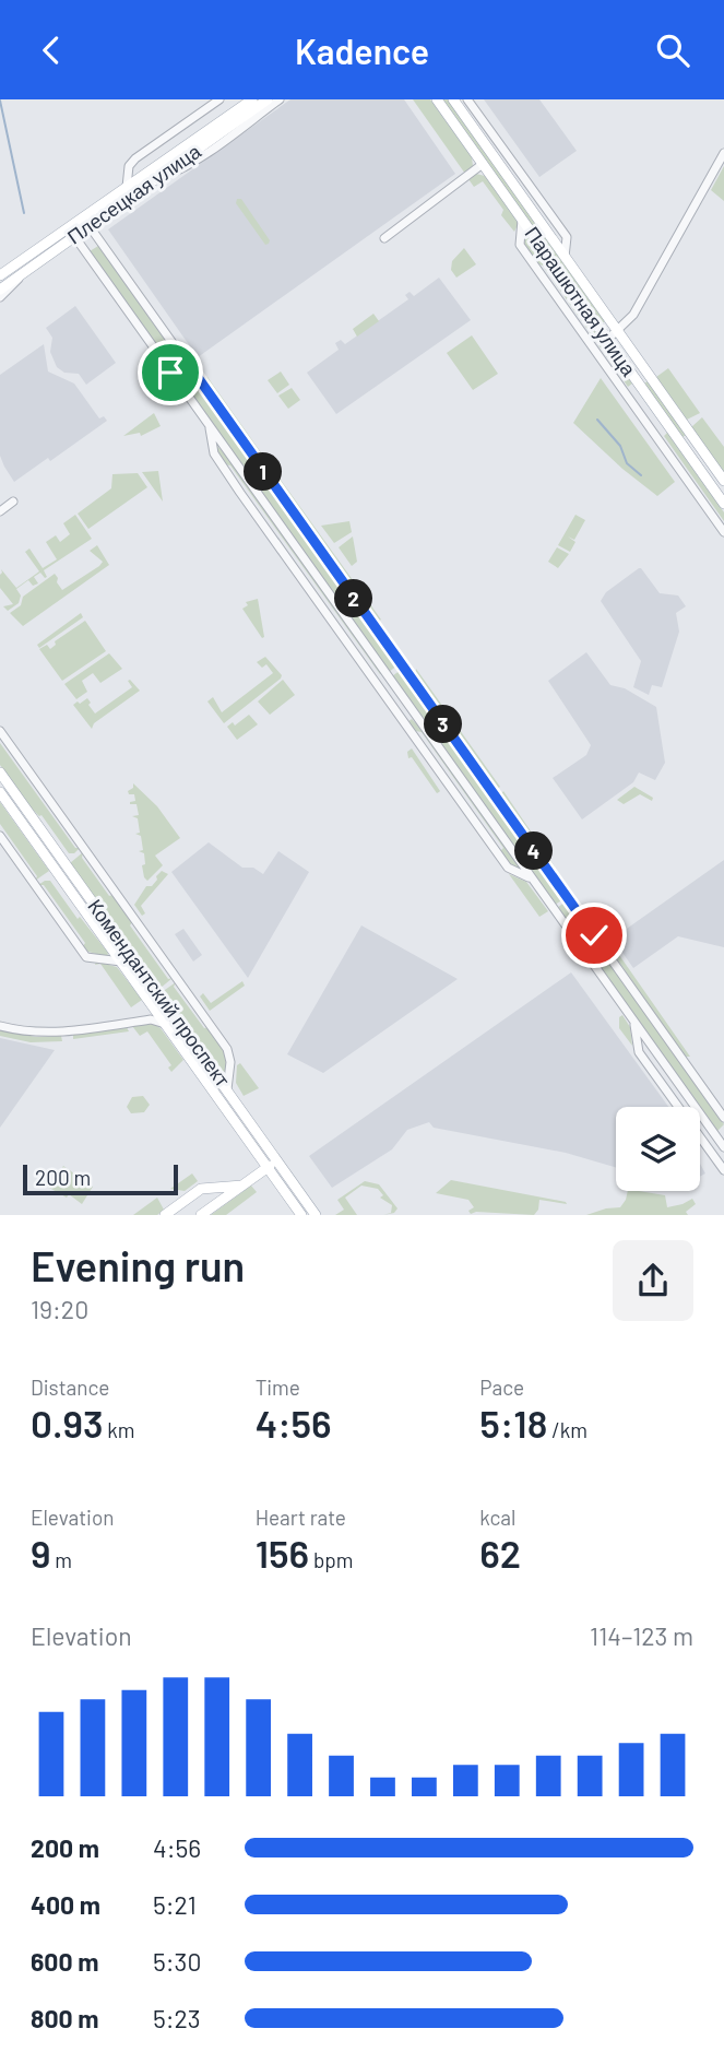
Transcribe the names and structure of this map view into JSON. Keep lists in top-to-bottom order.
{
  "streets": {
    "main road": ["Плесецкая улица", "Парашютная улица", "Комендантский проспект"]
  },
  "scale_bar": "200 m",
  "page": {
    "header": "Kadence",
    "pins": [
      "1",
      "2",
      "3",
      "4"
    ],
    "scale": "200 m",
    "heading": ["Evening run", "19:20"],
    "stats": [
      ["Distance", "0.93 km"],
      ["Time", "4:56"],
      ["Pace", "5:18 /km"],
      ["Elevation", "9 m"],
      ["Heart rate", "156 bpm"],
      ["kcal", "62"]
    ],
    "chart": ["Elevation", "114–123 m"],
    "list": [
      {
        "name": "200 m",
        "note": "4:56"
      },
      {
        "name": "400 m",
        "note": "5:21"
      },
      {
        "name": "600 m",
        "note": "5:30"
      },
      {
        "name": "800 m",
        "note": "5:23"
      }
    ]
  }
}
